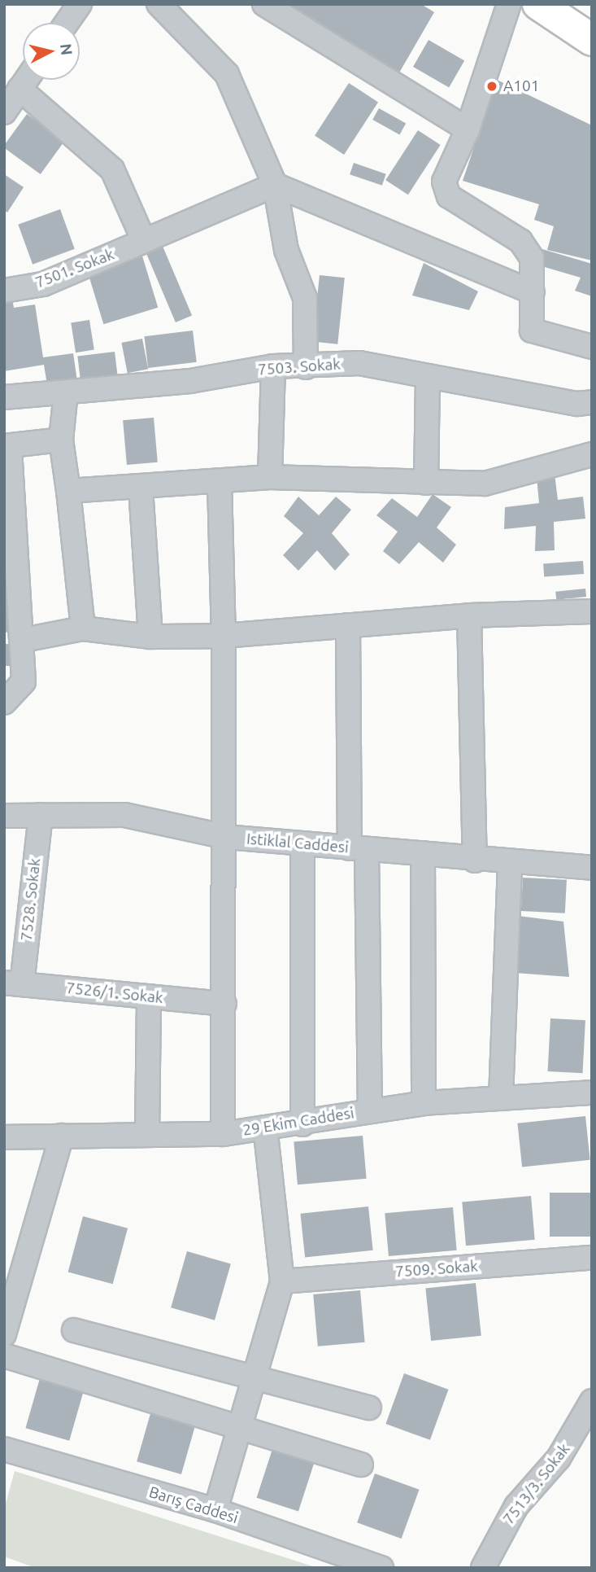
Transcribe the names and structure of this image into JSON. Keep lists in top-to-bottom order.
{
  "streets": {
    "street": [
      "7501. Sokak",
      "7503. Sokak",
      "Istiklal Caddesi",
      "7528. Sokak",
      "7526/1. Sokak",
      "29 Ekim Caddesi",
      "7509. Sokak",
      "7513/3. Sokak",
      "Barış Caddesi"
    ]
  },
  "crossings": [
    ["Istiklal Caddesi", "7528. Sokak"],
    ["7528. Sokak", "7526/1. Sokak"]
  ],
  "places": ["A101"],
  "north": "right"
}
